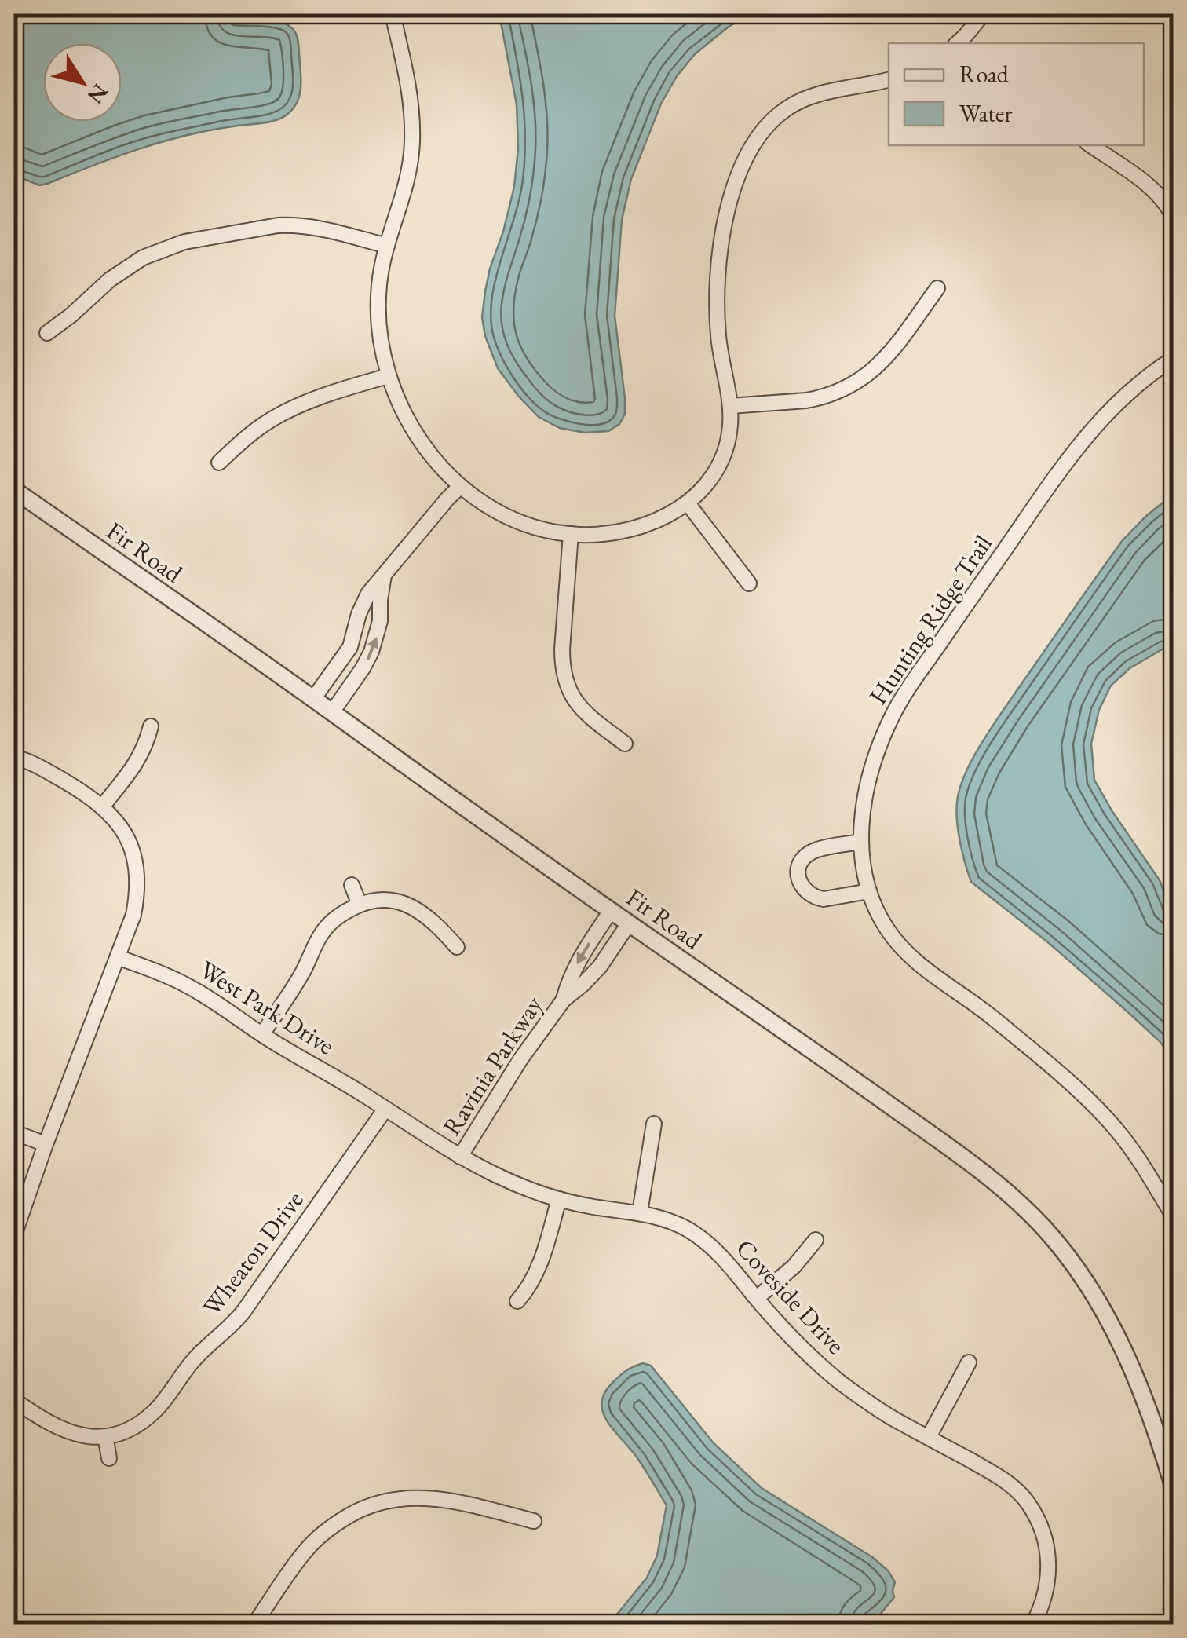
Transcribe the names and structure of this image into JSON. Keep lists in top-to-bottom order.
{
  "streets": {
    "street": [
      "Fir Road",
      "Hunting Ridge Trail",
      "West Park Drive",
      "Ravinia Parkway",
      "Wheaton Drive",
      "Coveside Drive"
    ]
  },
  "crossings": [
    ["West Park Drive", "Wheaton Drive"],
    ["West Park Drive", "Coveside Drive"],
    ["Ravinia Parkway", "Coveside Drive"],
    ["Wheaton Drive", "Coveside Drive"]
  ],
  "legend": ["Road", "Water"],
  "north": "bottom right"
}
